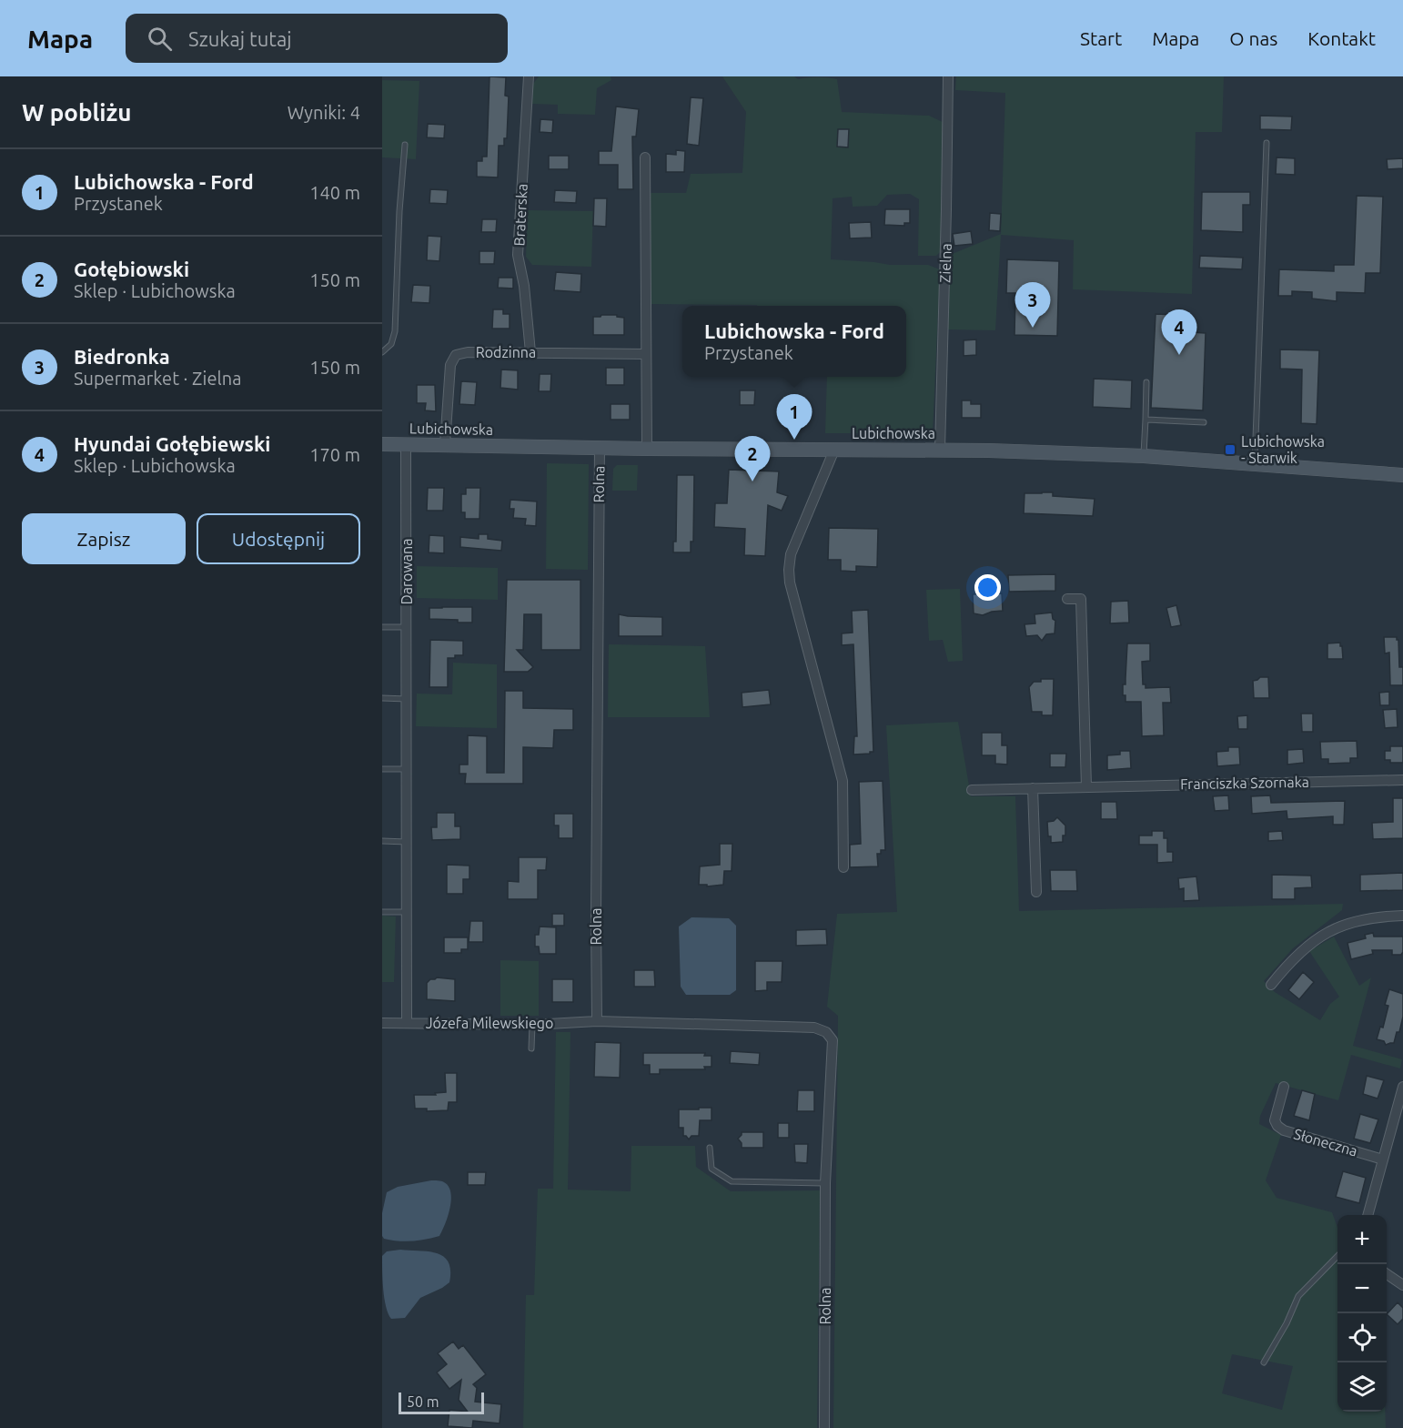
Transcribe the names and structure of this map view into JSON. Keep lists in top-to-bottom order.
{
  "streets": {
    "street": [
      "Braterska",
      "Zielna",
      "Rodzinna",
      "Lubichowska",
      "Rolna",
      "Darowana",
      "Franciszka Szornaka",
      "Józefa Milewskiego",
      "Słoneczna"
    ]
  },
  "crossings": [
    ["Braterska", "Rodzinna"],
    ["Zielna", "Lubichowska"],
    ["Rodzinna", "Lubichowska"],
    ["Lubichowska", "Rolna"],
    ["Lubichowska", "Darowana"],
    ["Rolna", "Józefa Milewskiego"],
    ["Darowana", "Józefa Milewskiego"]
  ],
  "places": {
    "transit": ["Lubichowska - Starwik"]
  },
  "scale_bar": "50 m",
  "page": {
    "header": "Mapa",
    "search": "Szukaj tutaj",
    "nav": [
      "Start",
      "Mapa",
      "O nas",
      "Kontakt"
    ],
    "heading": ["W pobliżu", "Wyniki: 4"],
    "list": [
      {
        "mark": "1",
        "name": "Lubichowska - Ford",
        "note": "Przystanek",
        "value": "140 m"
      },
      {
        "mark": "2",
        "name": "Gołębiowski",
        "note": "Sklep · Lubichowska",
        "value": "150 m"
      },
      {
        "mark": "3",
        "name": "Biedronka",
        "note": "Supermarket · Zielna",
        "value": "150 m"
      },
      {
        "mark": "4",
        "name": "Hyundai Gołębiewski",
        "note": "Sklep · Lubichowska",
        "value": "170 m"
      }
    ],
    "pins": [
      "3",
      "4",
      "1",
      "2"
    ],
    "popup": ["Lubichowska - Ford", "Przystanek"],
    "buttons": ["Zapisz", "Udostępnij"],
    "map_buttons": ["+", "−"],
    "scale": "50 m"
  }
}
